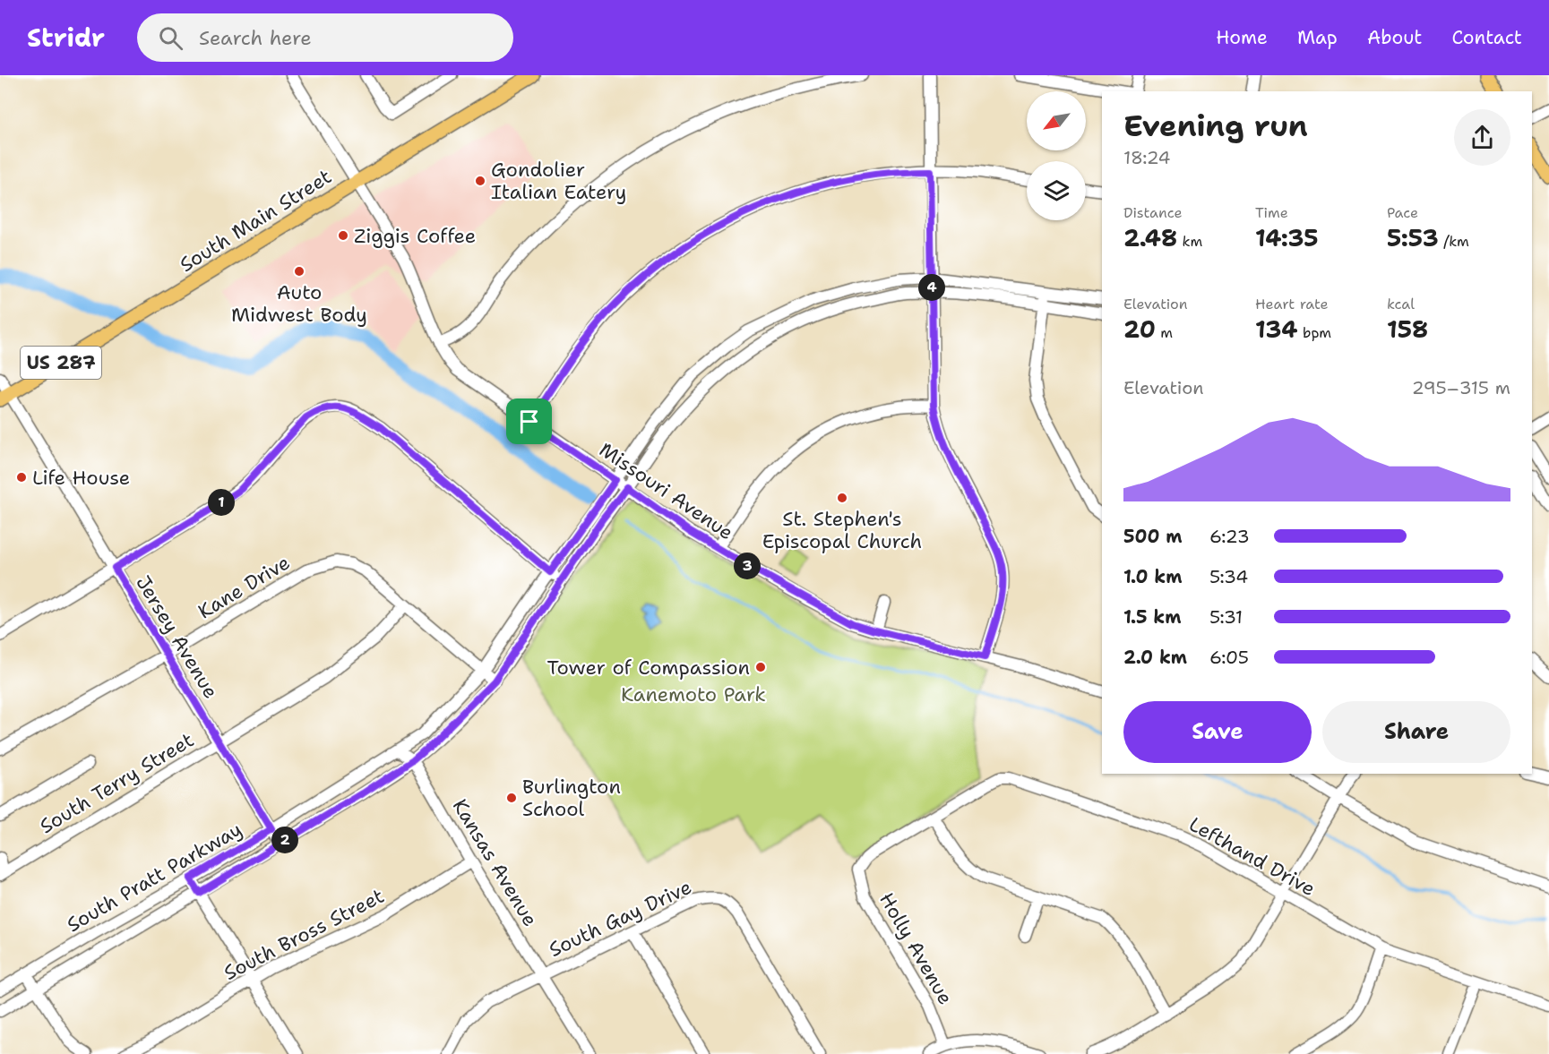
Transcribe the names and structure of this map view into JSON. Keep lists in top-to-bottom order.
{
  "streets": {
    "main road": ["South Main Street", "US 287"],
    "street": [
      "Missouri Avenue",
      "Kane Drive",
      "Jersey Avenue",
      "South Terry Street",
      "Lefthand Drive",
      "Kansas Avenue",
      "South Pratt Parkway",
      "South Gay Drive",
      "South Bross Street",
      "Holly Avenue"
    ]
  },
  "crossings": [
    ["South Main Street", "Missouri Avenue"],
    ["South Main Street", "Jersey Avenue"],
    ["Missouri Avenue", "South Pratt Parkway"],
    ["Kane Drive", "Jersey Avenue"],
    ["Kane Drive", "South Terry Street"],
    ["Kane Drive", "South Pratt Parkway"],
    ["Jersey Avenue", "South Terry Street"],
    ["Jersey Avenue", "South Pratt Parkway"],
    ["Lefthand Drive", "Holly Avenue"],
    ["Kansas Avenue", "South Pratt Parkway"],
    ["Kansas Avenue", "South Gay Drive"],
    ["Kansas Avenue", "South Bross Street"]
  ],
  "parks": ["Kanemoto Park"],
  "places": [
    "Gondolier Italian Eatery",
    "Ziggis Coffee",
    "Auto Midwest Body",
    "Life House",
    "St. Stephen's Episcopal Church",
    "Tower of Compassion",
    "Burlington School"
  ],
  "north": "bottom left",
  "page": {
    "header": "Stridr",
    "search": "Search here",
    "nav": [
      "Home",
      "Map",
      "About",
      "Contact"
    ],
    "heading": ["Evening run", "18:24"],
    "stats": [
      ["Distance", "2.48 km"],
      ["Time", "14:35"],
      ["Pace", "5:53 /km"],
      ["Elevation", "20 m"],
      ["Heart rate", "134 bpm"],
      ["kcal", "158"]
    ],
    "pins": [
      "4",
      "1",
      "3",
      "2"
    ],
    "chart": ["Elevation", "295–315 m"],
    "list": [
      {
        "name": "500 m",
        "note": "6:23"
      },
      {
        "name": "1.0 km",
        "note": "5:34"
      },
      {
        "name": "1.5 km",
        "note": "5:31"
      },
      {
        "name": "2.0 km",
        "note": "6:05"
      }
    ],
    "buttons": ["Save", "Share"]
  }
}
